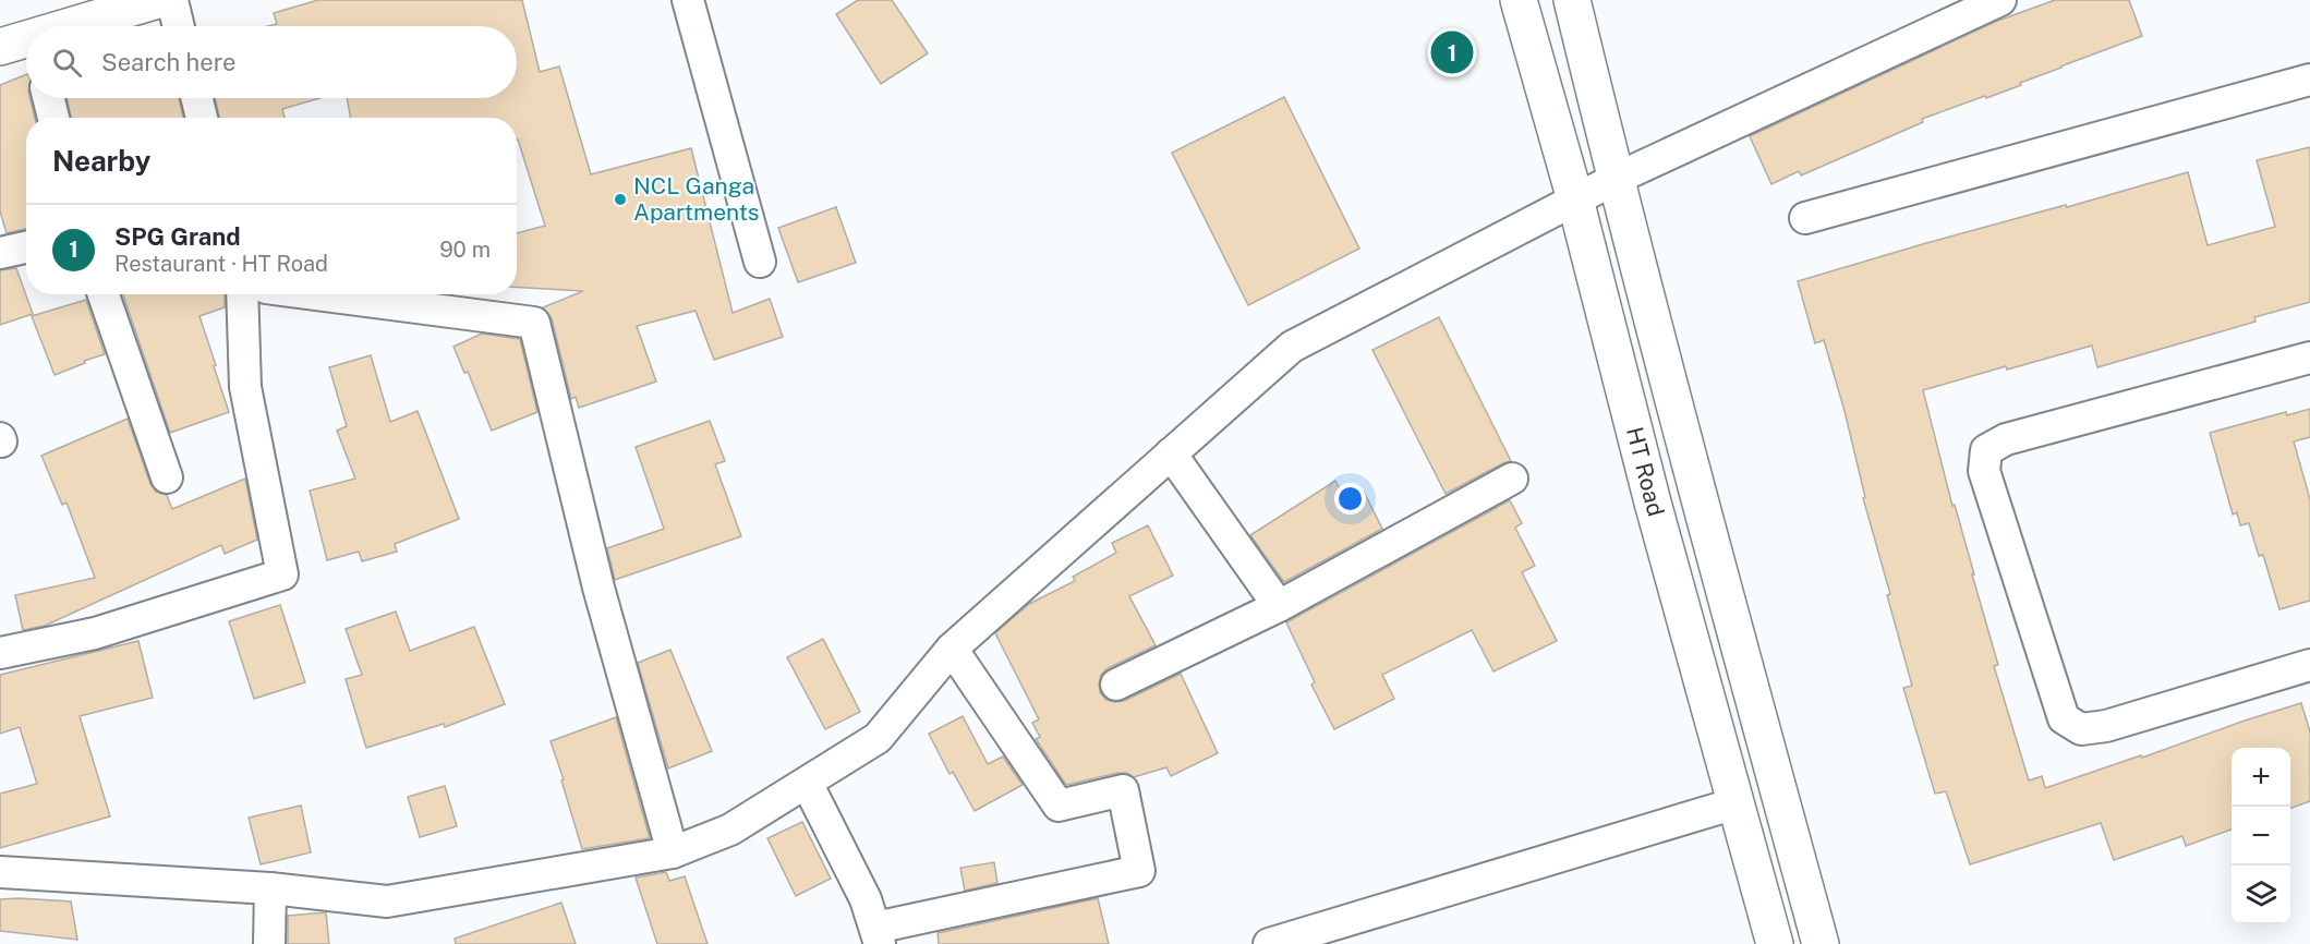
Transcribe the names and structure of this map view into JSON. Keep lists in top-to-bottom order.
{
  "streets": {
    "street": ["HT Road"]
  },
  "places": ["NCL Ganga Apartments"],
  "page": {
    "search": "Search here",
    "pins": "1",
    "heading": "Nearby",
    "list": [
      {
        "mark": "1",
        "name": "SPG Grand",
        "note": "Restaurant · HT Road",
        "value": "90 m"
      }
    ],
    "map_buttons": ["+", "−"]
  }
}
